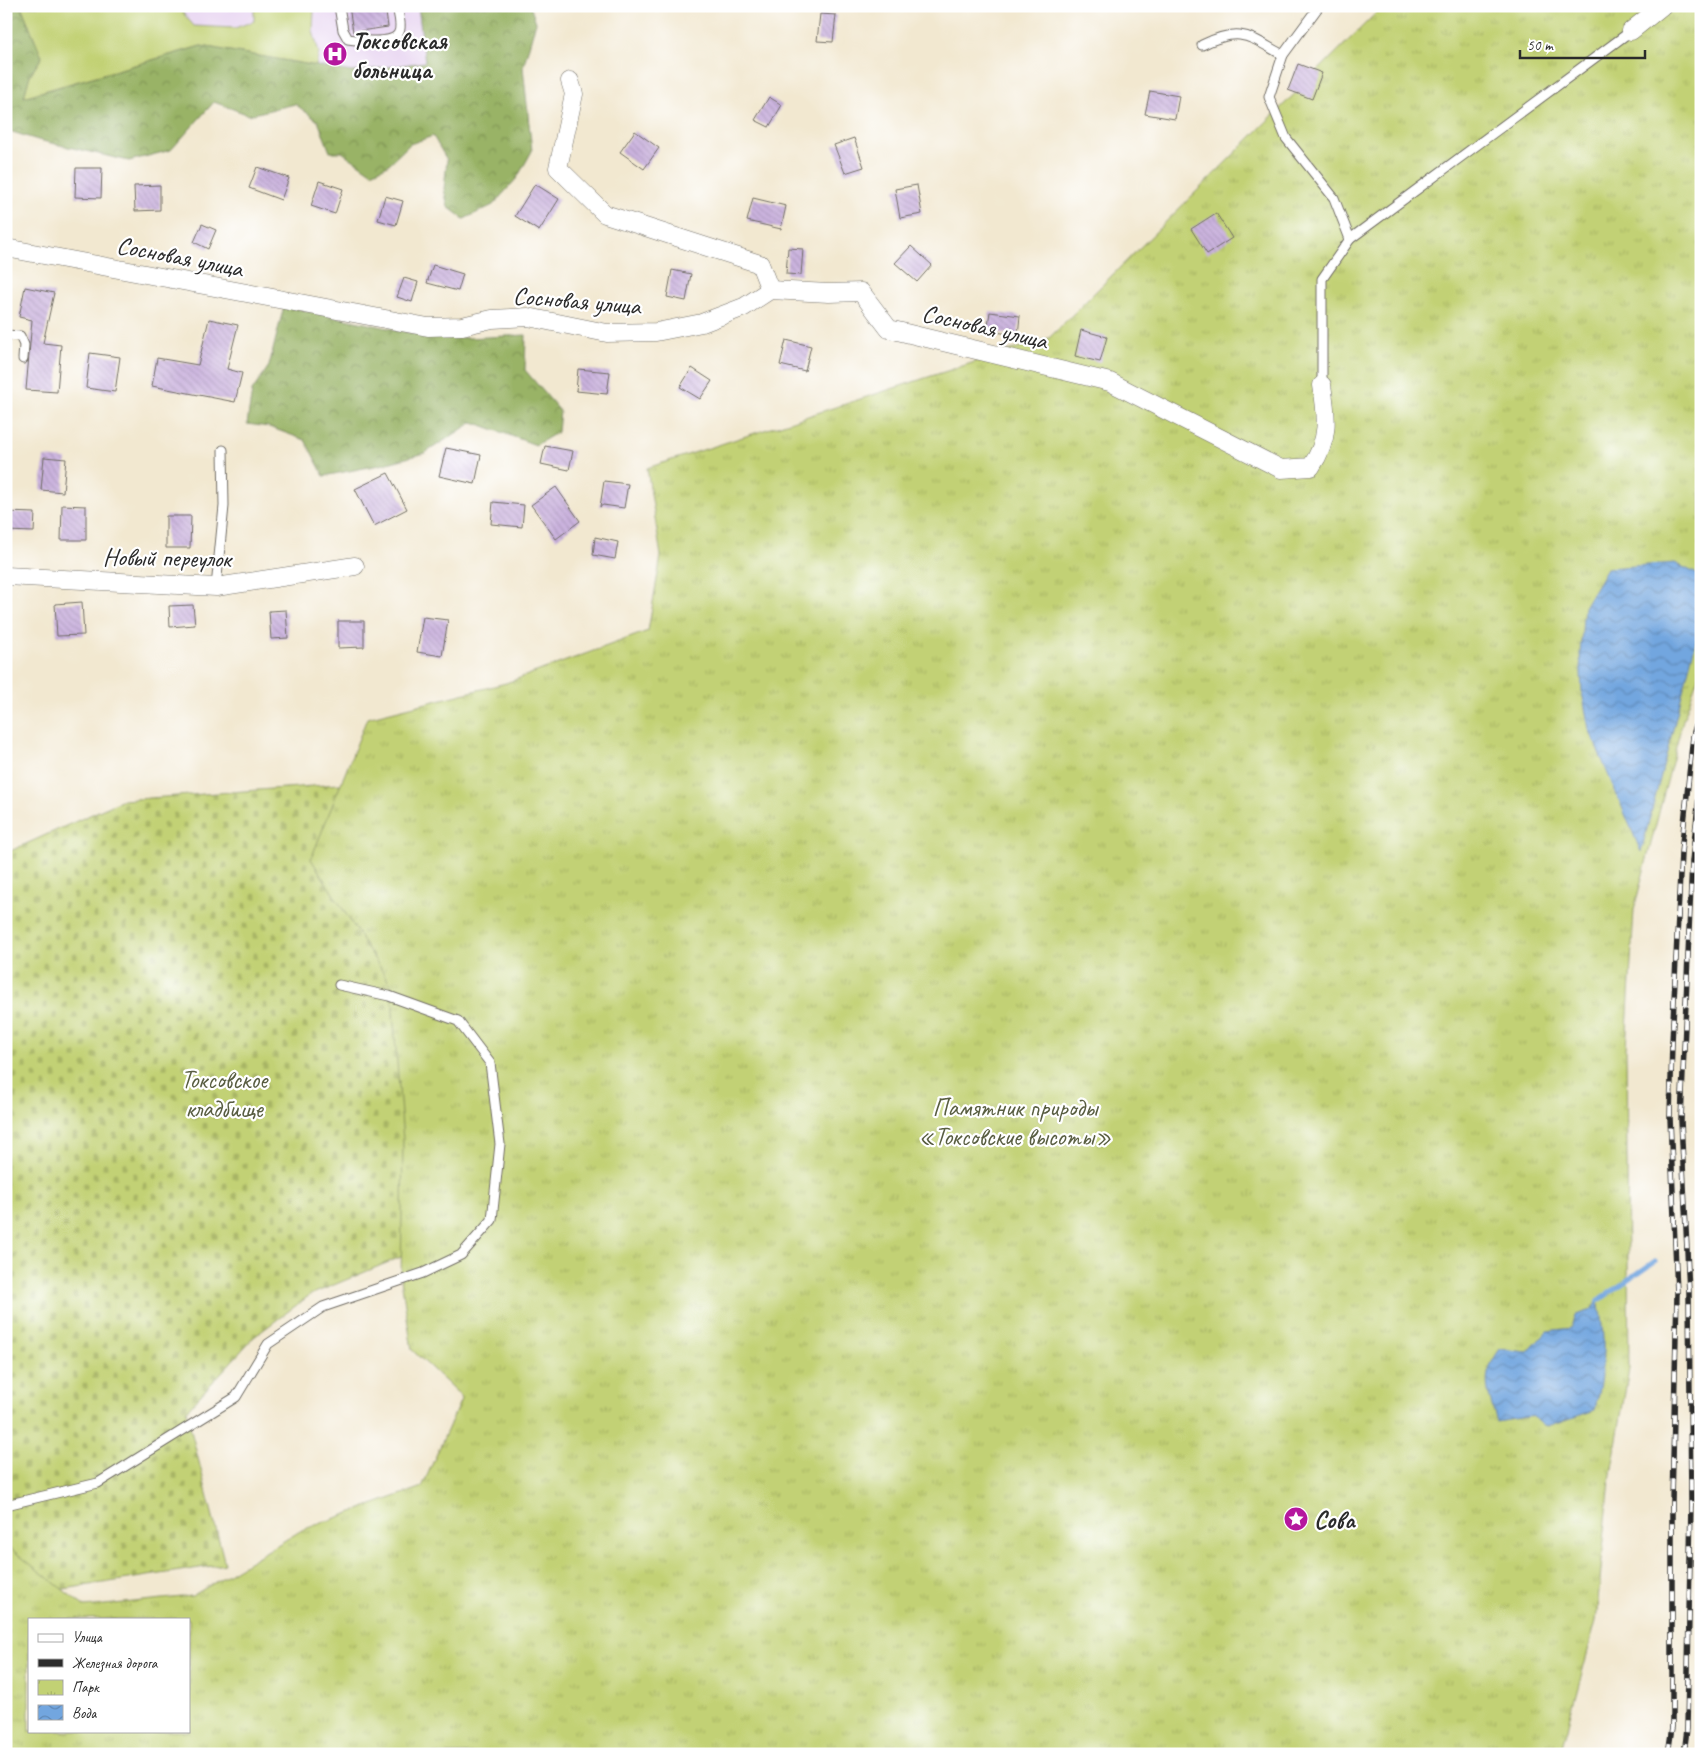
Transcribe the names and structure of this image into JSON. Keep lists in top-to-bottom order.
{
  "streets": {
    "street": ["Сосновая улица", "Новый переулок"]
  },
  "parks": ["Токсовское кладбище", "Памятник природы «Токсовские высоты»"],
  "places": {
    "hospital": ["Токсовская больница"],
    "place": ["Сова"]
  },
  "legend": [
    "Улица",
    "Железная дорога",
    "Парк",
    "Вода"
  ],
  "scale_bar": "50 m"
}
